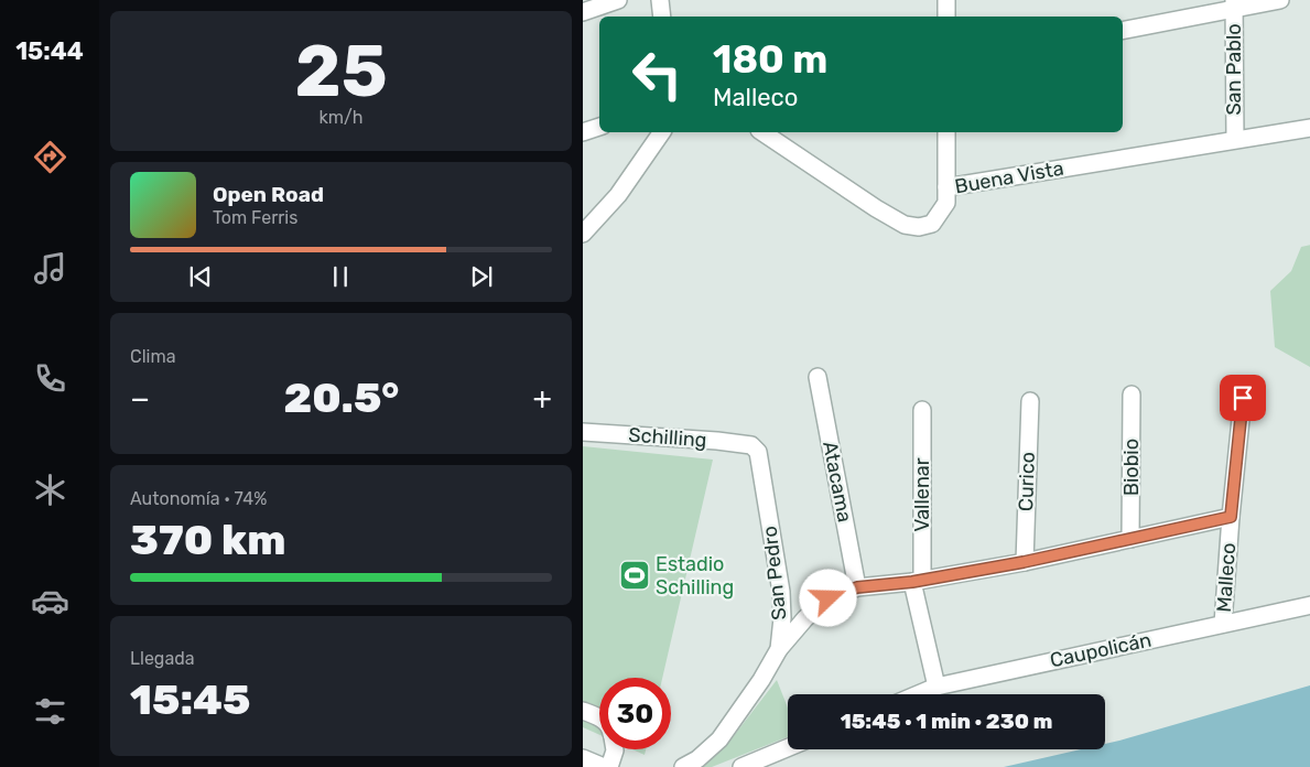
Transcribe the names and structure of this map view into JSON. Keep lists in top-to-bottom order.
{
  "streets": {
    "street": [
      "San Pablo",
      "Buena Vista",
      "Schilling",
      "Biobio",
      "Atacama",
      "Curico",
      "Vallenar",
      "San Pedro",
      "Malleco",
      "Caupolicán"
    ]
  },
  "crossings": [
    ["San Pablo", "Buena Vista"],
    ["Schilling", "San Pedro"],
    ["Vallenar", "Caupolicán"],
    ["Malleco", "Caupolicán"]
  ],
  "places": {
    "sports": ["Estadio Schilling"]
  },
  "page": {
    "tabs": "15:44",
    "tile": [
      ["25", "km/h"],
      "Clima",
      ["Autonomía · 74%", "370 km"],
      ["Llegada", "15:45"]
    ],
    "turn": ["180 m", "Malleco"],
    "song": ["Open Road", "Tom Ferris"],
    "heat": ["−", "20.5°", "+"],
    "limit": "30",
    "trip": "15:45 · 1 min · 230 m"
  }
}
